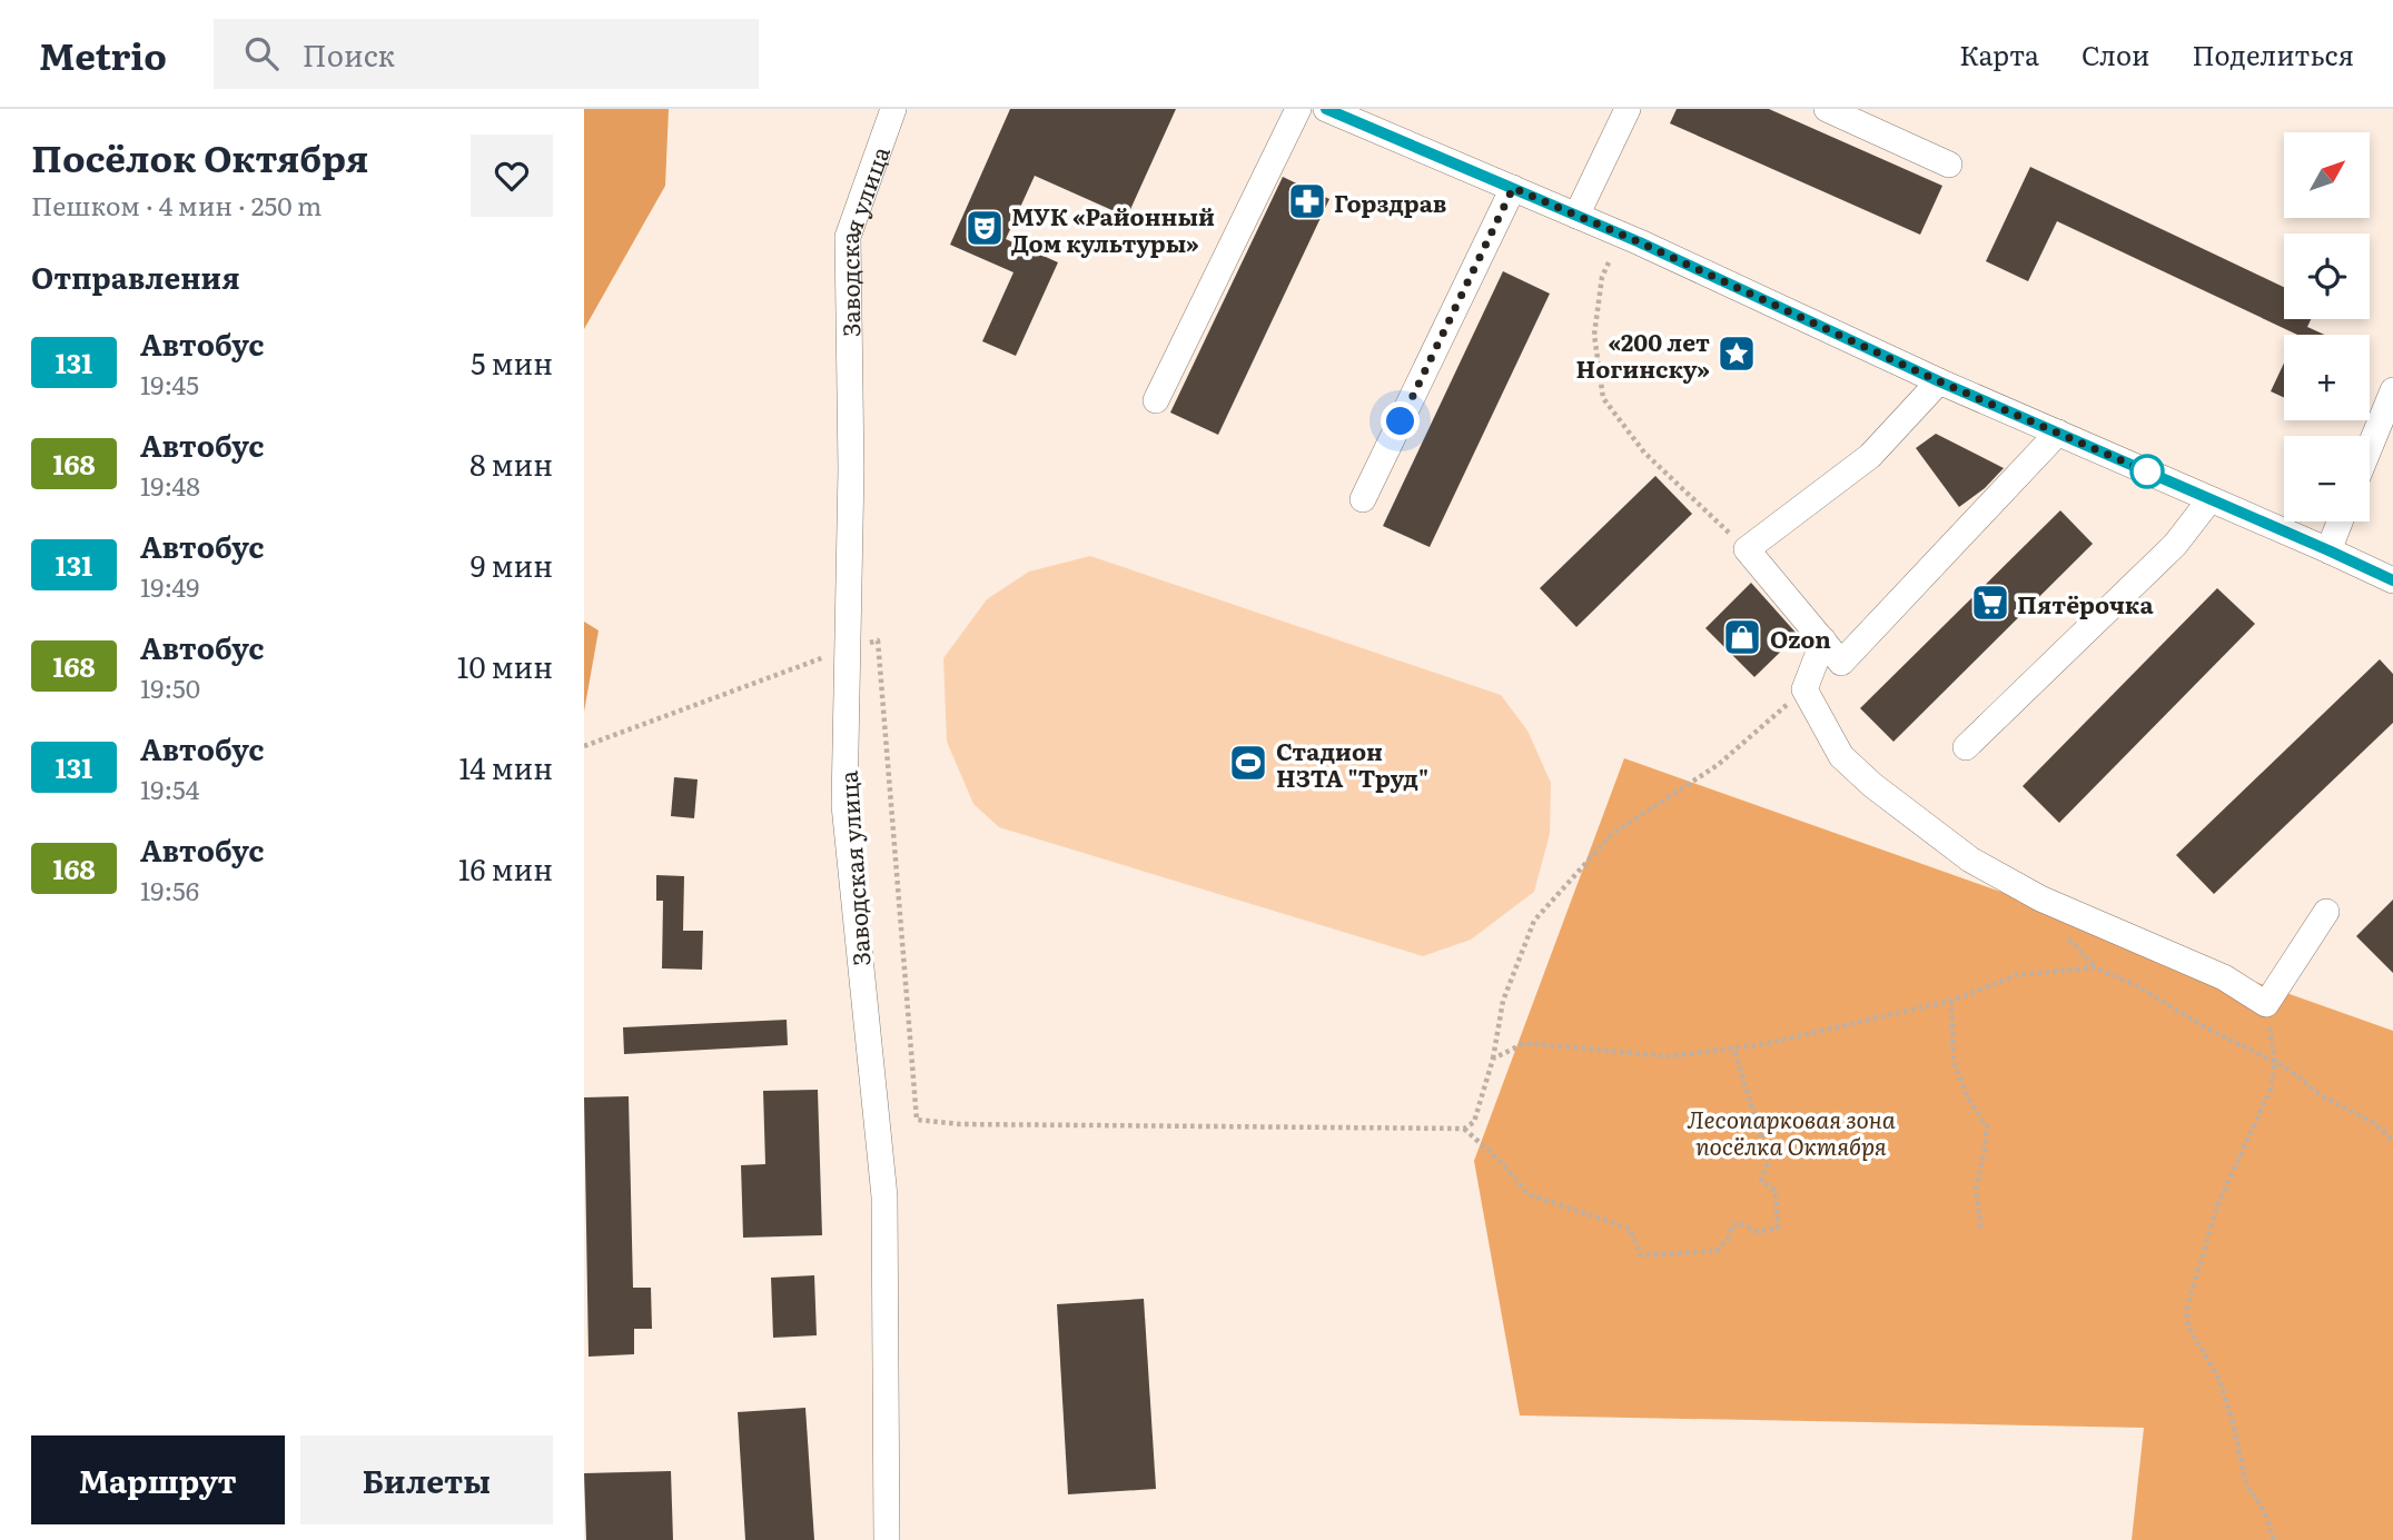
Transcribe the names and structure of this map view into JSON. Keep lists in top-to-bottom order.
{
  "streets": {
    "street": ["Заводская улица"]
  },
  "parks": ["Лесопарковая зона посёлка Октября"],
  "places": {
    "pharmacy": ["Горздрав"],
    "theatre": ["МУК «Районный Дом культуры»"],
    "place": ["«200 лет Ногинску»"],
    "supermarket": ["Пятёрочка"],
    "shop": ["Ozon"],
    "sports": ["Стадион НЗТА \"Труд\""]
  },
  "lines": ["bus line 131"],
  "north": "top right",
  "page": {
    "header": "Metrio",
    "search": "Поиск",
    "nav": ["Карта", "Слои", "Поделиться"],
    "heading": [
      ["Посёлок Октября", "Пешком · 4 мин · 250 m"],
      "Отправления"
    ],
    "map_buttons": ["+", "−"],
    "list": [
      {
        "mark": "131",
        "name": "Автобус",
        "note": "19:45",
        "value": "5 мин"
      },
      {
        "mark": "168",
        "name": "Автобус",
        "note": "19:48",
        "value": "8 мин"
      },
      {
        "mark": "131",
        "name": "Автобус",
        "note": "19:49",
        "value": "9 мин"
      },
      {
        "mark": "168",
        "name": "Автобус",
        "note": "19:50",
        "value": "10 мин"
      },
      {
        "mark": "131",
        "name": "Автобус",
        "note": "19:54",
        "value": "14 мин"
      },
      {
        "mark": "168",
        "name": "Автобус",
        "note": "19:56",
        "value": "16 мин"
      }
    ],
    "buttons": ["Маршрут", "Билеты"]
  }
}
